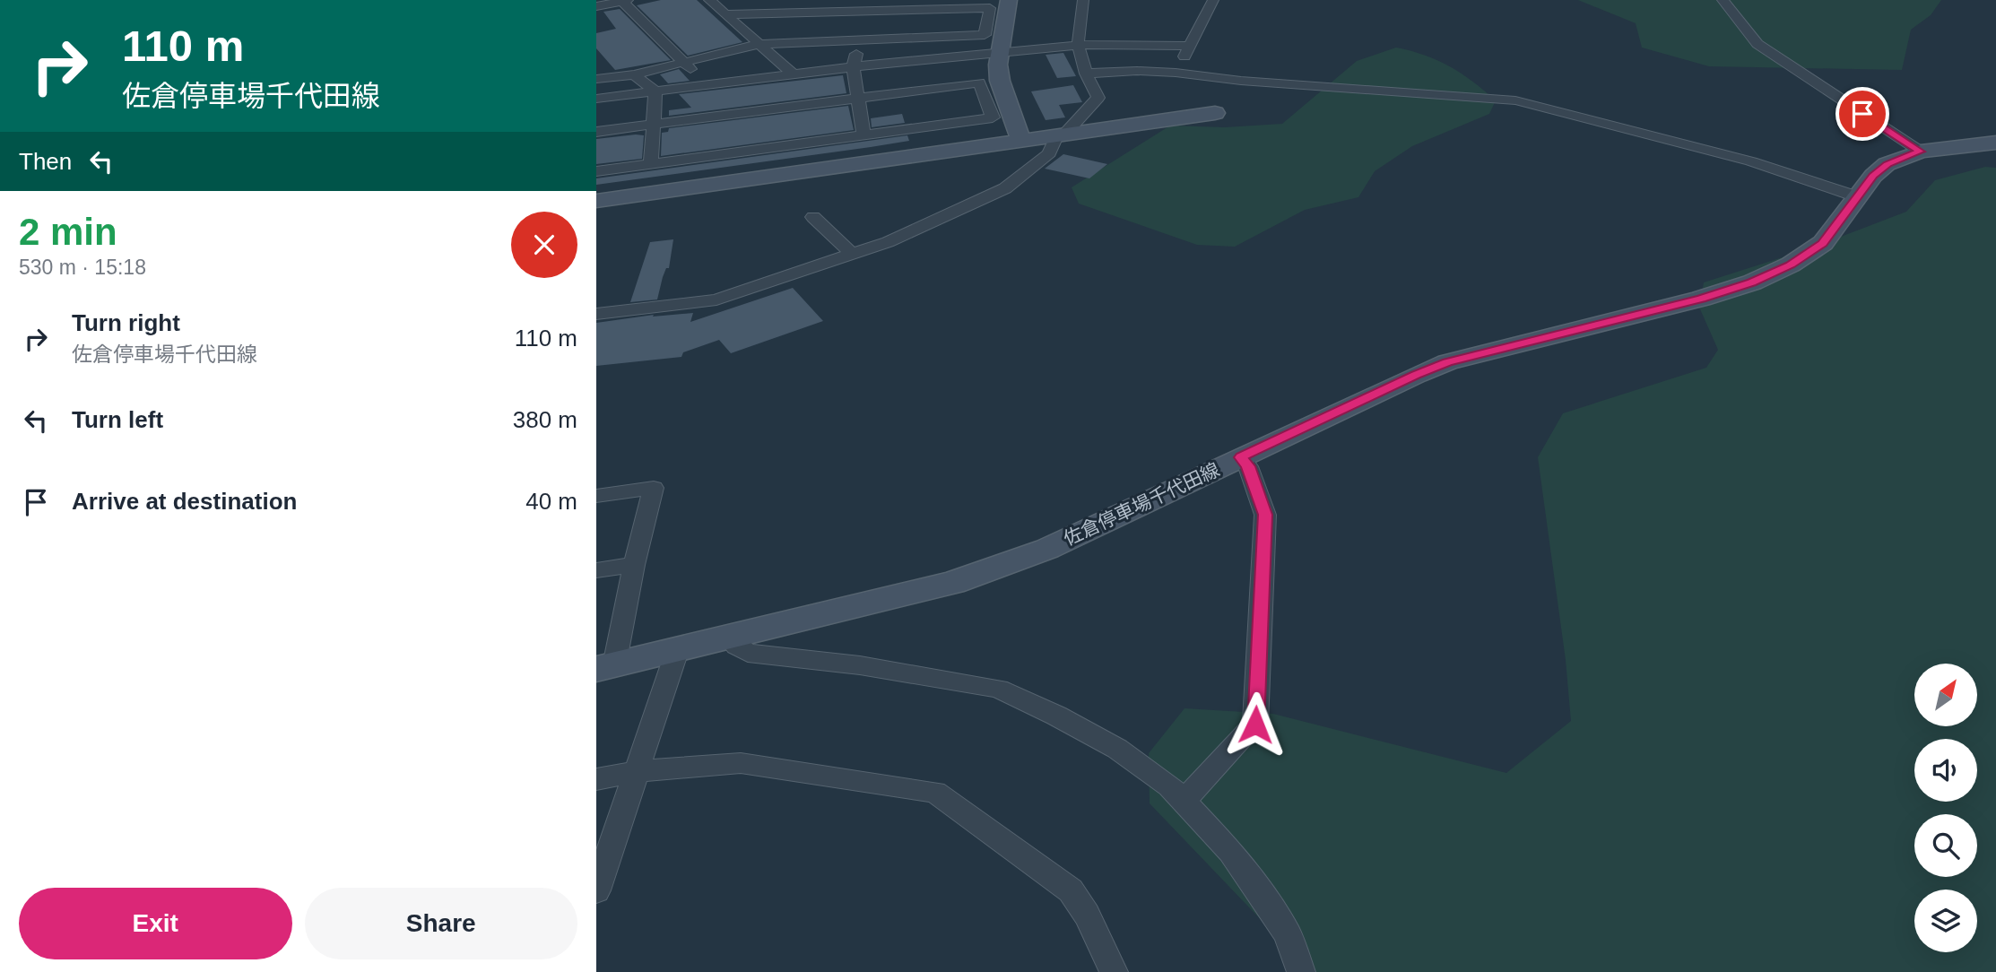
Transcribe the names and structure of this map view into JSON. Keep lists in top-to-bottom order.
{
  "streets": {
    "main road": ["佐倉停車場千代田線"]
  },
  "north": "top right",
  "page": {
    "turn": ["110 m", "佐倉停車場千代田線"],
    "then": "Then",
    "heading": ["2 min", "530 m · 15:18"],
    "list": [
      {
        "name": "Turn right",
        "note": "佐倉停車場千代田線",
        "value": "110 m"
      },
      {
        "name": "Turn left",
        "value": "380 m"
      },
      {
        "name": "Arrive at destination",
        "value": "40 m"
      }
    ],
    "buttons": ["Exit", "Share"]
  }
}
